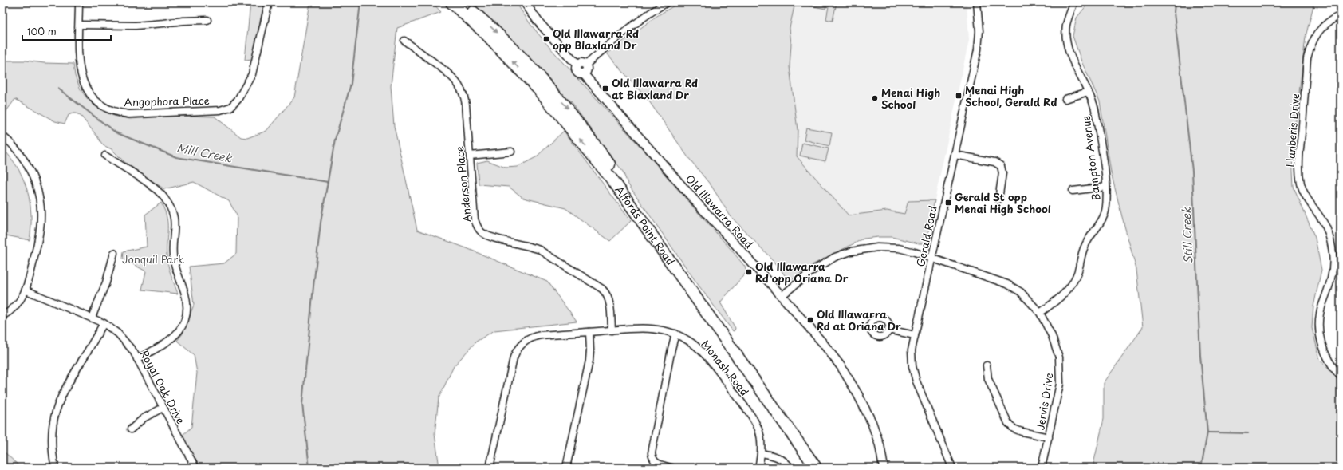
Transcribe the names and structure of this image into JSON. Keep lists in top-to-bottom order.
{
  "streets": {
    "highway": ["Alfords Point Road"],
    "street": [
      "Angophora Place",
      "Llanberis Drive",
      "Bampton Avenue",
      "Anderson Place",
      "Old Illawarra Road",
      "Gerald Road",
      "Monash Road",
      "Royal Oak Drive",
      "Jervis Drive"
    ]
  },
  "crossings": [
    ["Bampton Avenue", "Jervis Drive"],
    ["Anderson Place", "Monash Road"],
    ["Old Illawarra Road", "Jervis Drive"],
    ["Gerald Road", "Jervis Drive"]
  ],
  "water": ["Mill Creek", "Still Creek"],
  "parks": ["Jonquil Park"],
  "places": {
    "transit": [
      "Old Illawarra Rd opp Blaxland Dr",
      "Old Illawarra Rd at Blaxland Dr",
      "Menai High School, Gerald Rd",
      "Gerald St opp Menai High School",
      "Old Illawarra Rd opp Oriana Dr",
      "Old Illawarra Rd at Oriana Dr"
    ],
    "other": ["Menai High School"]
  },
  "scale_bar": "100 m"
}
